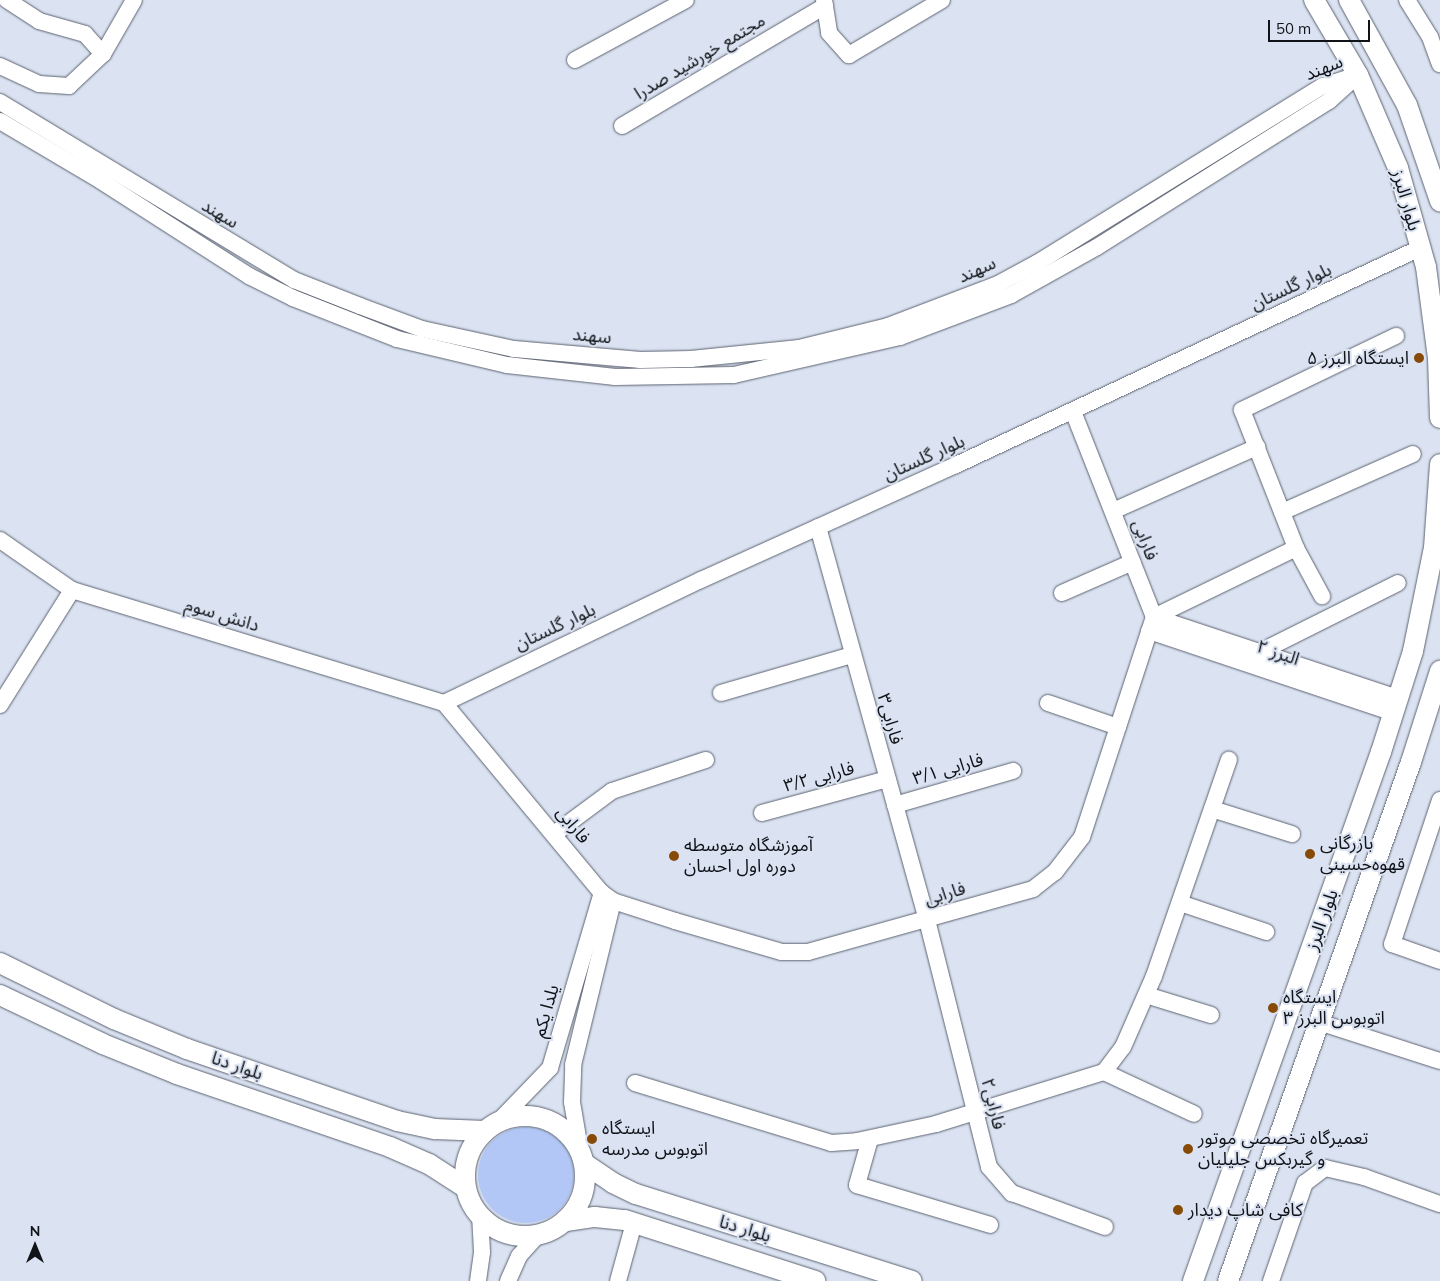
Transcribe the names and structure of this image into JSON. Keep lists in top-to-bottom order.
{
  "streets": {
    "main road": ["بلوار البرز", "بلوار دنا"],
    "street": [
      "مجتمع خورشید صدرا",
      "سهند",
      "بلوار گلستان",
      "فارابی",
      "دانش سوم",
      "البرز ۲",
      "فارابی۳",
      "فارابی ۳/۱",
      "فارابی ۳/۲",
      "یلدا یکم",
      "فارابی۲"
    ]
  },
  "crossings": [
    ["سهند", "بلوار البرز"],
    ["بلوار البرز", "بلوار گلستان"],
    ["بلوار البرز", "البرز ۲"],
    ["بلوار گلستان", "فارابی"],
    ["بلوار گلستان", "دانش سوم"],
    ["بلوار گلستان", "فارابی۳"],
    ["فارابی", "دانش سوم"],
    ["فارابی", "البرز ۲"],
    ["فارابی", "فارابی۳"],
    ["فارابی", "یلدا یکم"],
    ["فارابی", "فارابی۲"],
    ["فارابی۳", "فارابی ۳/۱"],
    ["فارابی۳", "فارابی ۳/۲"],
    ["فارابی۳", "فارابی۲"],
    ["یلدا یکم", "بلوار دنا"]
  ],
  "places": [
    "ایستگاه البرز ۵",
    "بازرگانی قهوه‌حسینی",
    "آموزشگاه متوسطه دوره اول احسان",
    "ایستگاه اتوبوس البرز ۳",
    "ایستگاه اتوبوس مدرسه",
    "تعمیرگاه تخصصی موتور و گیربکس جلیلیان",
    "کافی شاپ دیدار"
  ],
  "scale_bar": "50 m",
  "north": "top"
}
